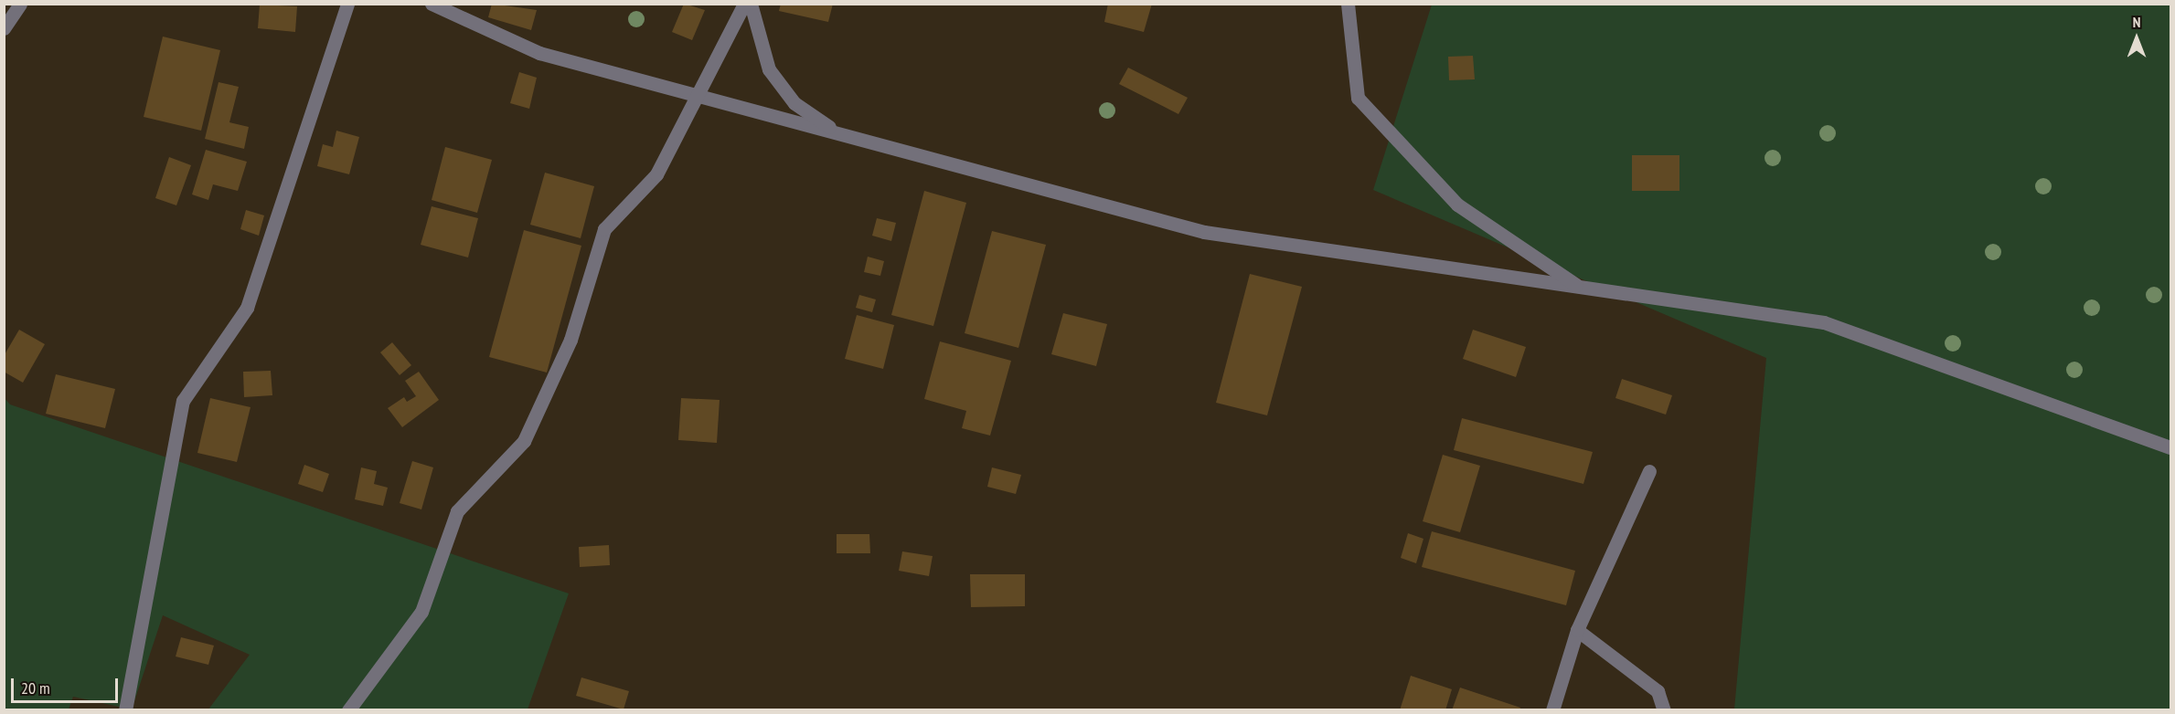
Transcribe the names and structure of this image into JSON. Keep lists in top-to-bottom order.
{
  "scale_bar": "20 m",
  "north": "top"
}
